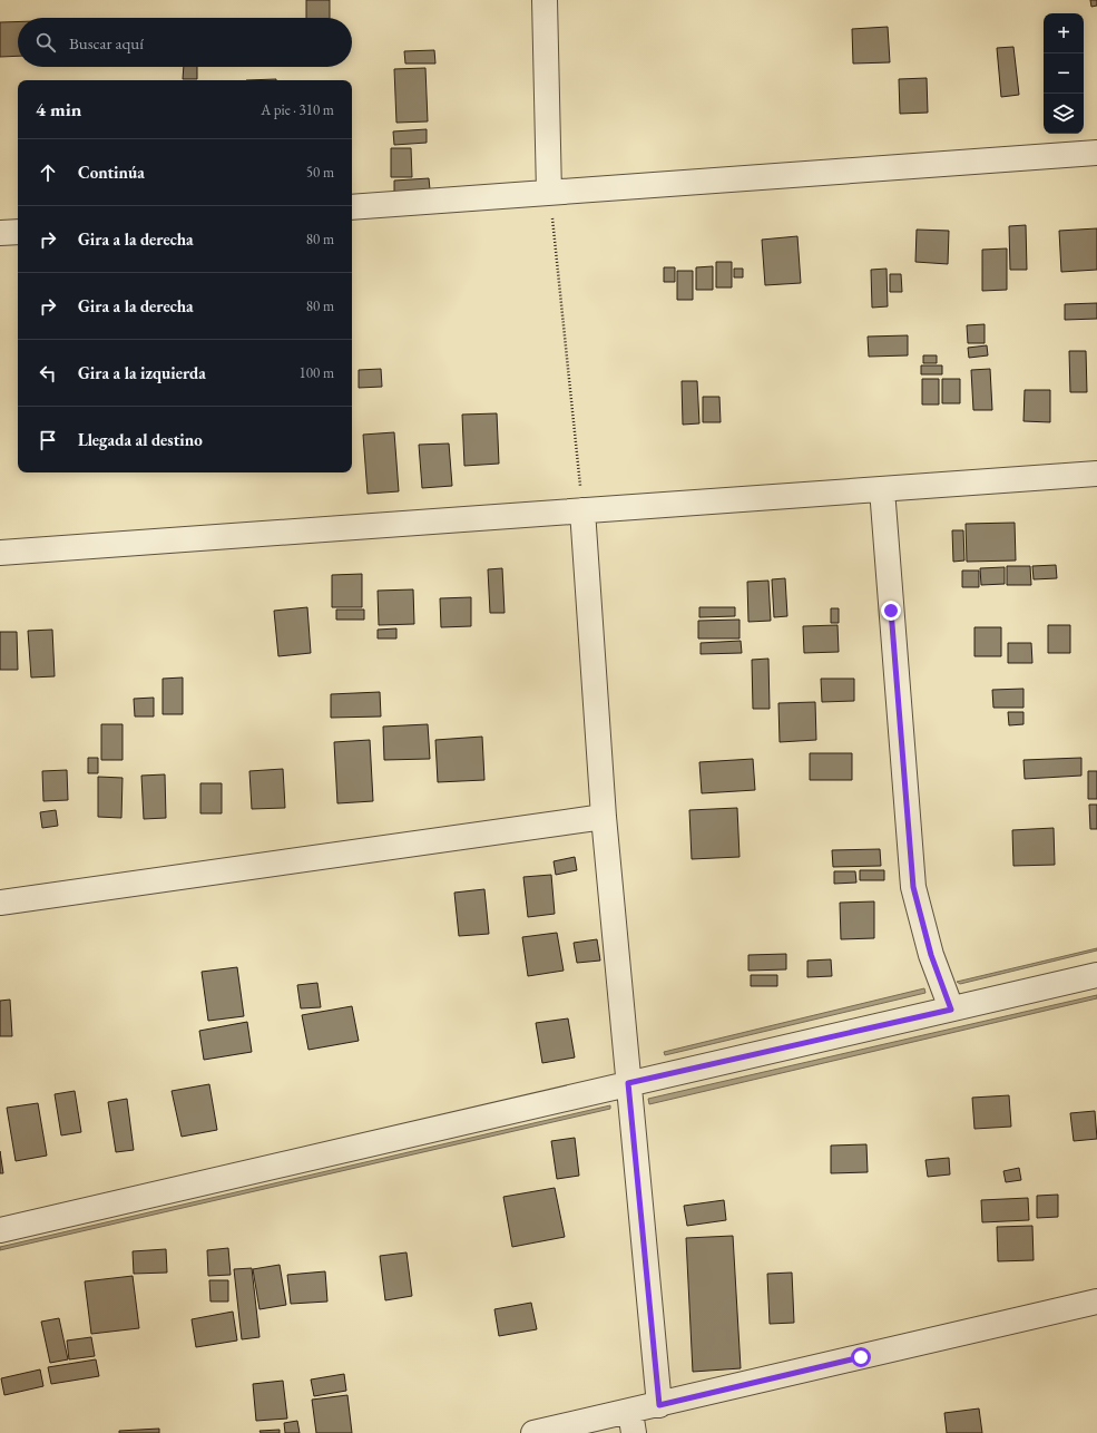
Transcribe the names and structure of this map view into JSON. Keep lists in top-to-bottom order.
{
  "page": {
    "map_buttons": ["+", "−"],
    "search": "Buscar aquí",
    "heading": ["4 min", "A pie · 310 m"],
    "list": [
      ["Continúa", "50 m"],
      ["Gira a la derecha", "80 m"],
      ["Gira a la derecha", "80 m"],
      ["Gira a la izquierda", "100 m"],
      "Llegada al destino"
    ]
  }
}
